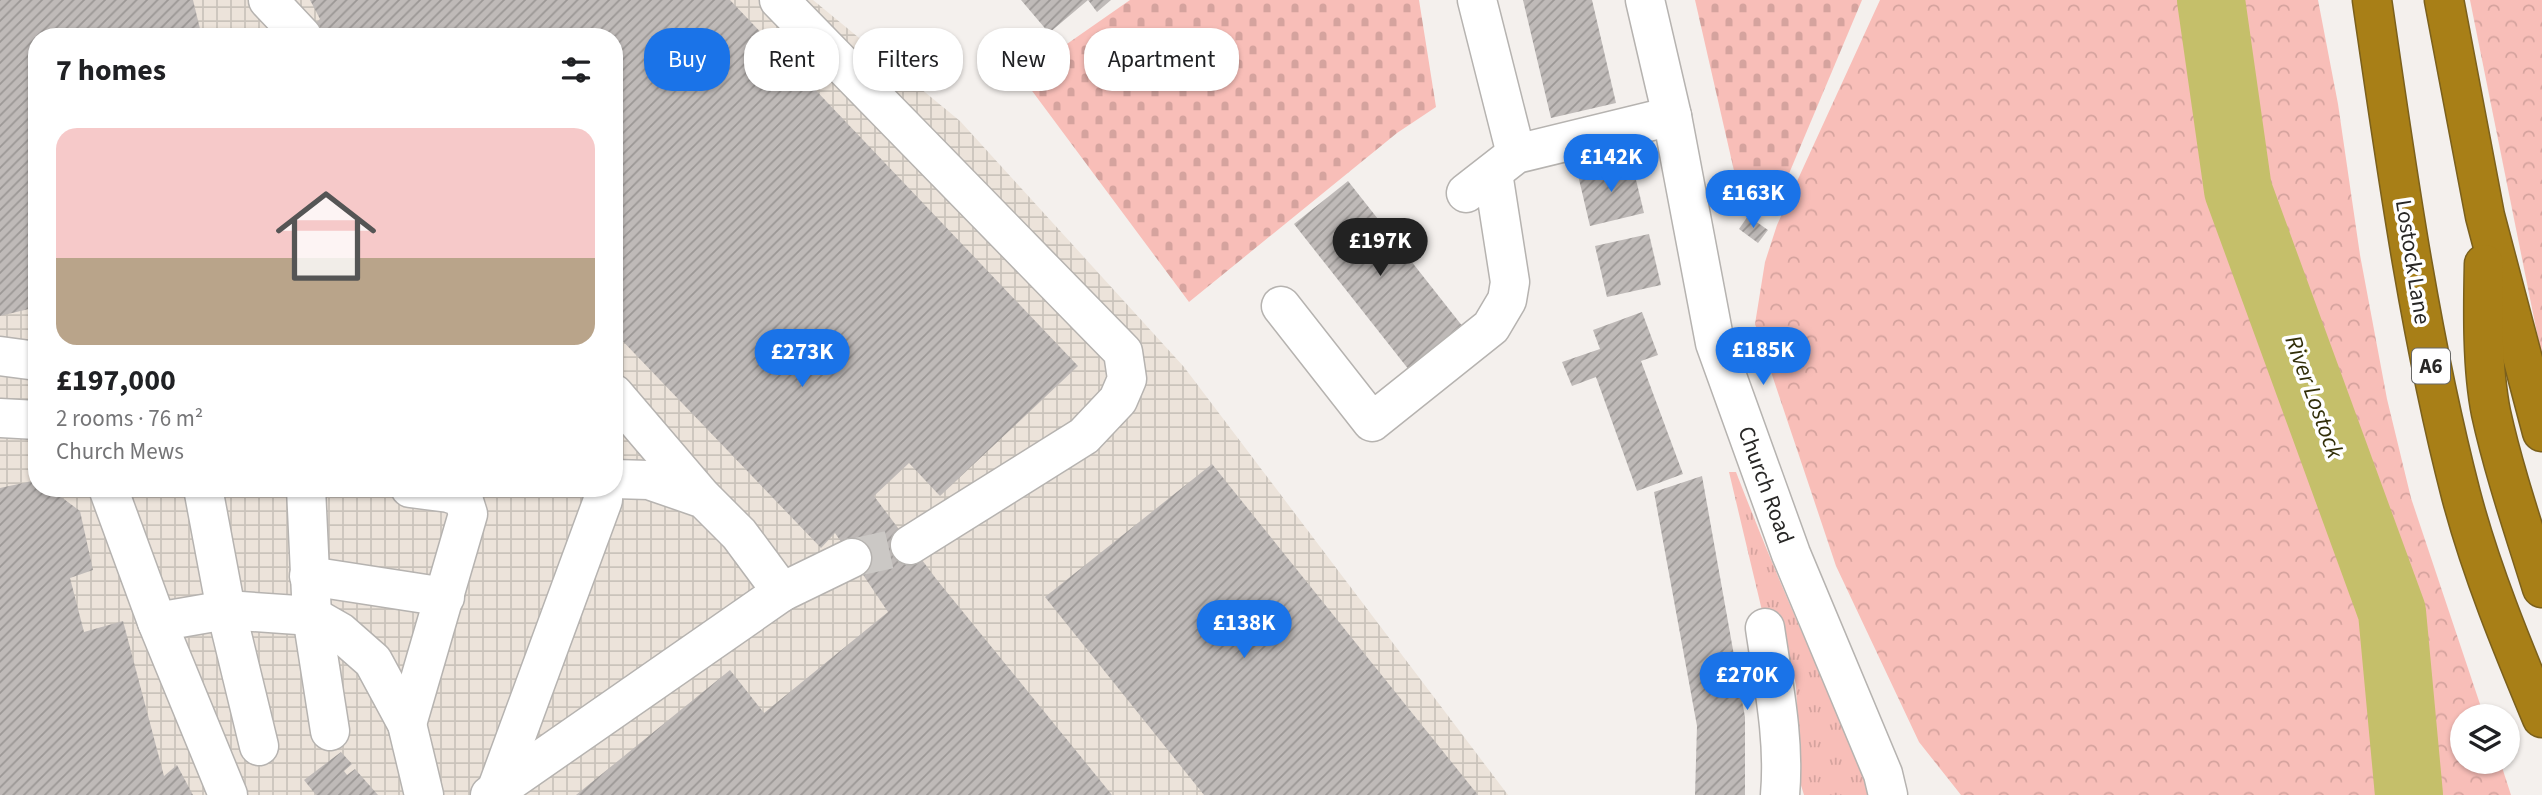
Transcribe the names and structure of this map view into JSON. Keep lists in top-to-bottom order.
{
  "streets": {
    "highway": ["Lostock Lane", "A6"],
    "street": ["Church Road"]
  },
  "water": ["River Lostock"],
  "page": {
    "chip": [
      "Buy",
      "Rent",
      "Filters",
      "New",
      "Apartment"
    ],
    "heading": "7 homes",
    "list": [
      {
        "name": "£197,000",
        "note": "2 rooms · 76 m² · Church Mews"
      }
    ],
    "price": [
      "£142K",
      "£163K",
      "£197K",
      "£185K",
      "£273K",
      "£138K",
      "£270K"
    ]
  }
}
